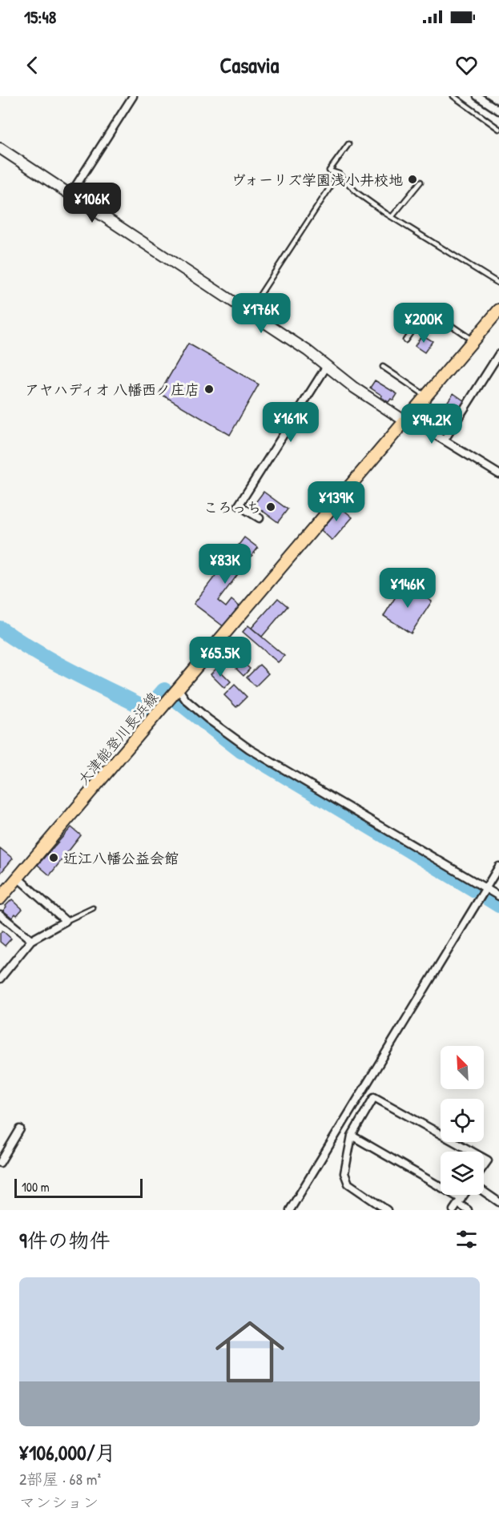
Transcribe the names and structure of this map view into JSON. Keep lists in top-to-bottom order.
{
  "streets": {
    "main road": ["大津能登川長浜線"]
  },
  "places": [
    "ヴォーリズ学園浅小井校地",
    "アヤハディオ 八幡西ノ庄店",
    "ころっち",
    "近江八幡公益会館"
  ],
  "scale_bar": "100 m",
  "north": "top left",
  "page": {
    "status": "15:48",
    "header": "Casavia",
    "price": [
      "¥106K",
      "¥176K",
      "¥200K",
      "¥161K",
      "¥94.2K",
      "¥139K",
      "¥83K",
      "¥146K",
      "¥65.5K"
    ],
    "scale": "100 m",
    "heading": "9件の物件",
    "list": [
      {
        "name": "¥106,000/月",
        "note": "2部屋 · 68 m² · マンション"
      }
    ]
  }
}
